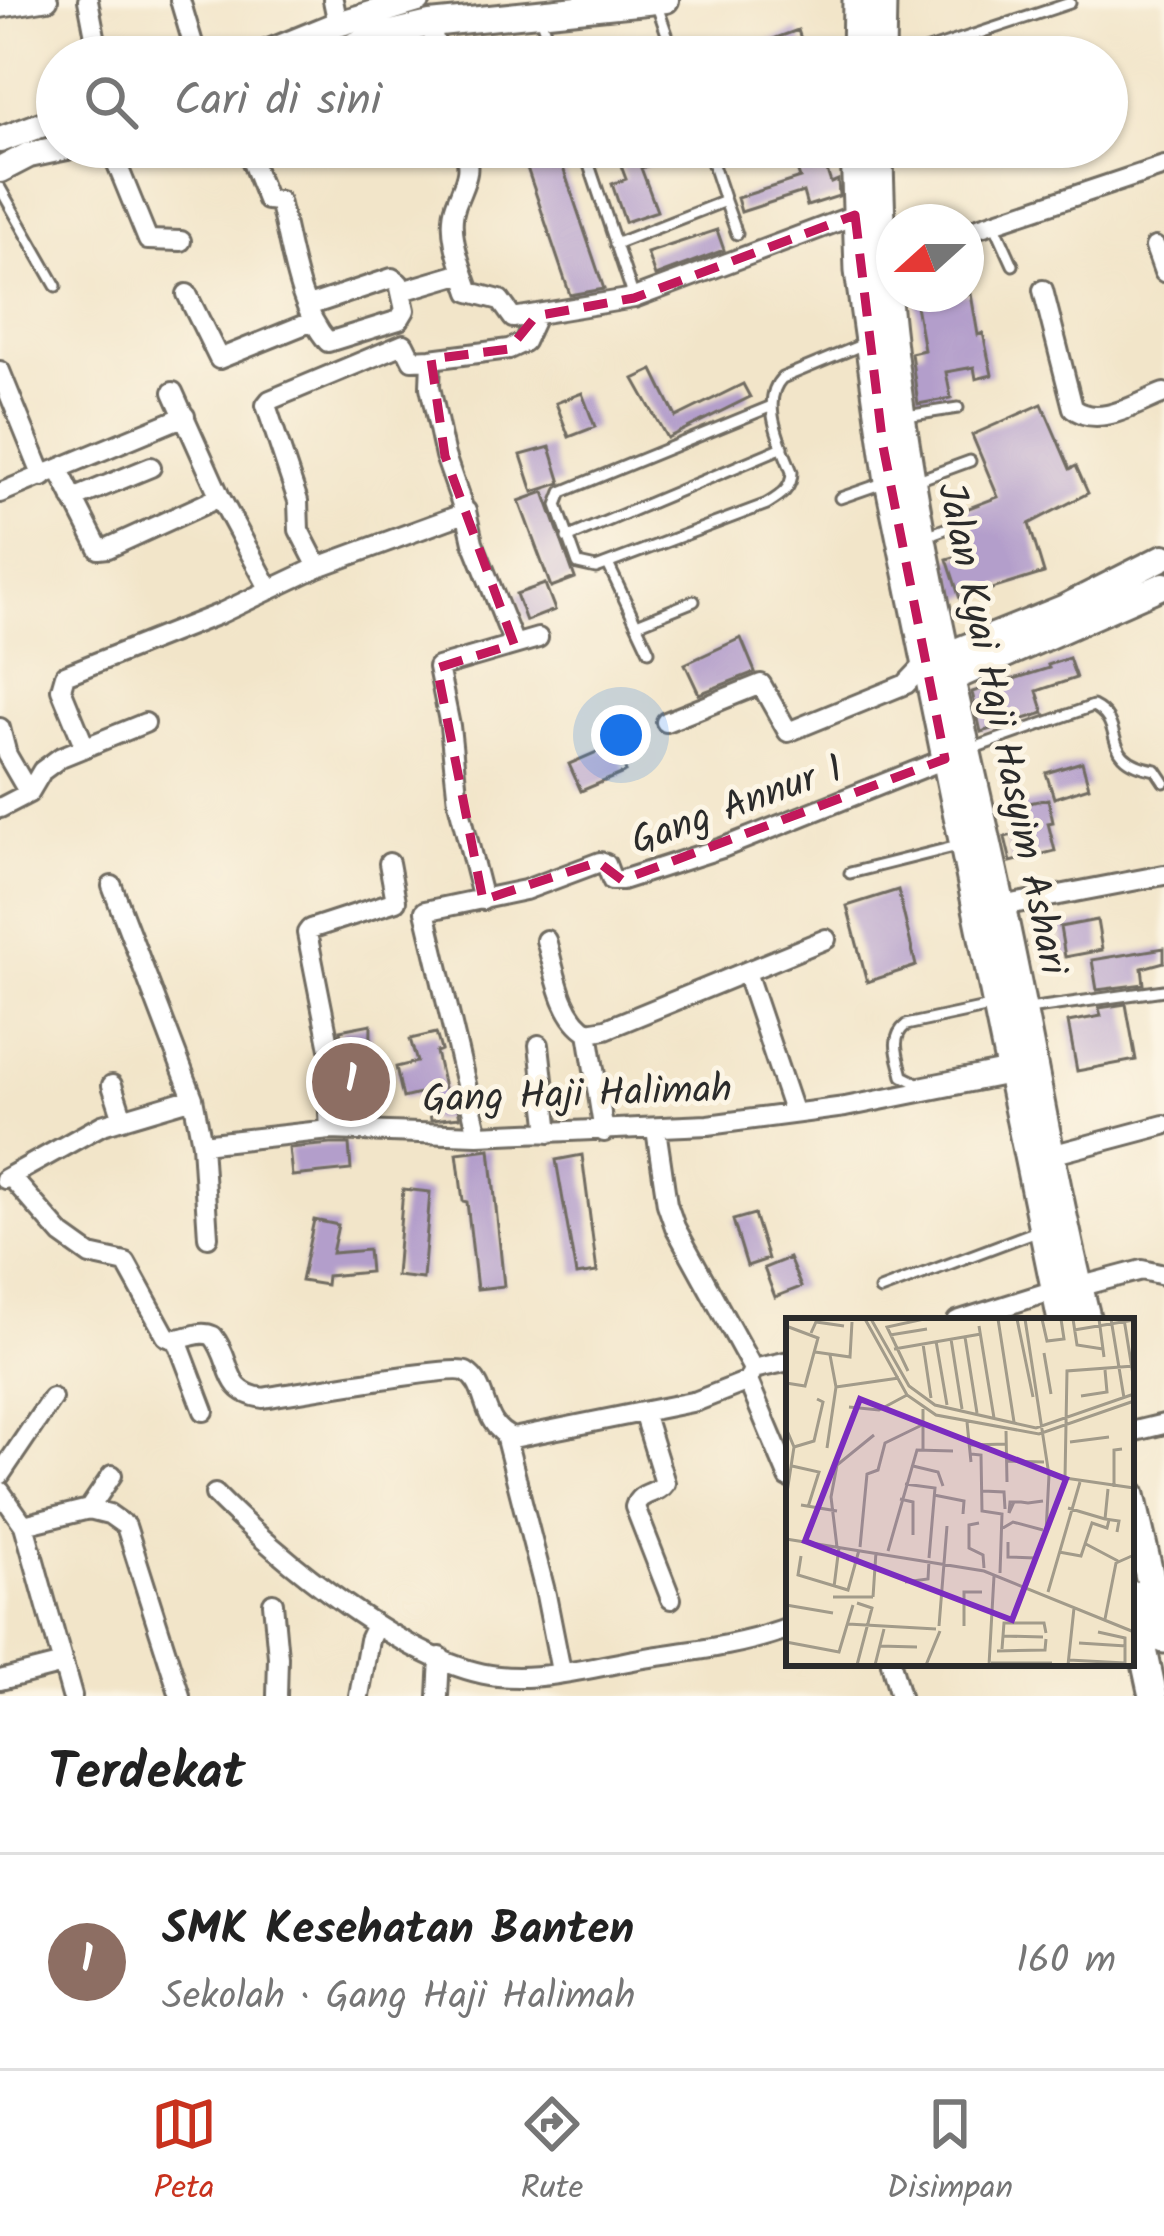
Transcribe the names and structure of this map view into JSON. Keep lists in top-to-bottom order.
{
  "streets": {
    "main road": ["Jalan Kyai Haji Hasyim Ashari"],
    "street": ["Gang Annur 1", "Gang Haji Halimah"]
  },
  "crossings": [
    ["Jalan Kyai Haji Hasyim Ashari", "Gang Annur 1"],
    ["Jalan Kyai Haji Hasyim Ashari", "Gang Haji Halimah"],
    ["Gang Annur 1", "Gang Haji Halimah"]
  ],
  "north": "left",
  "page": {
    "search": "Cari di sini",
    "pins": "1",
    "heading": "Terdekat",
    "list": [
      {
        "mark": "1",
        "name": "SMK Kesehatan Banten",
        "note": "Sekolah · Gang Haji Halimah",
        "value": "160 m"
      }
    ],
    "nav": ["Peta", "Rute", "Disimpan"]
  }
}
